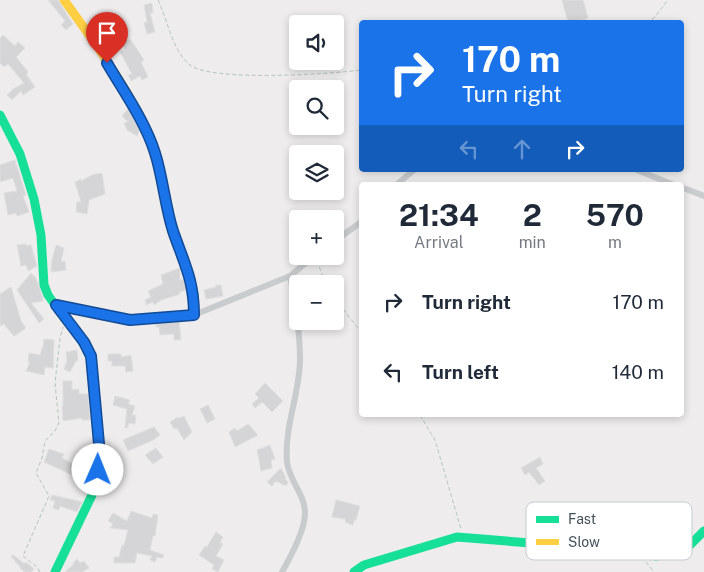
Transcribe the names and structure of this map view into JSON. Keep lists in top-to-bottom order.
{
  "legend": ["Fast", "Slow"],
  "page": {
    "map_buttons": ["+", "−"],
    "turn": ["170 m", "Turn right"],
    "eta": [
      "21:34",
      "Arrival",
      "2",
      "min",
      "570",
      "m"
    ],
    "list": [
      {
        "name": "Turn right",
        "value": "170 m"
      },
      {
        "name": "Turn left",
        "value": "140 m"
      }
    ]
  }
}
